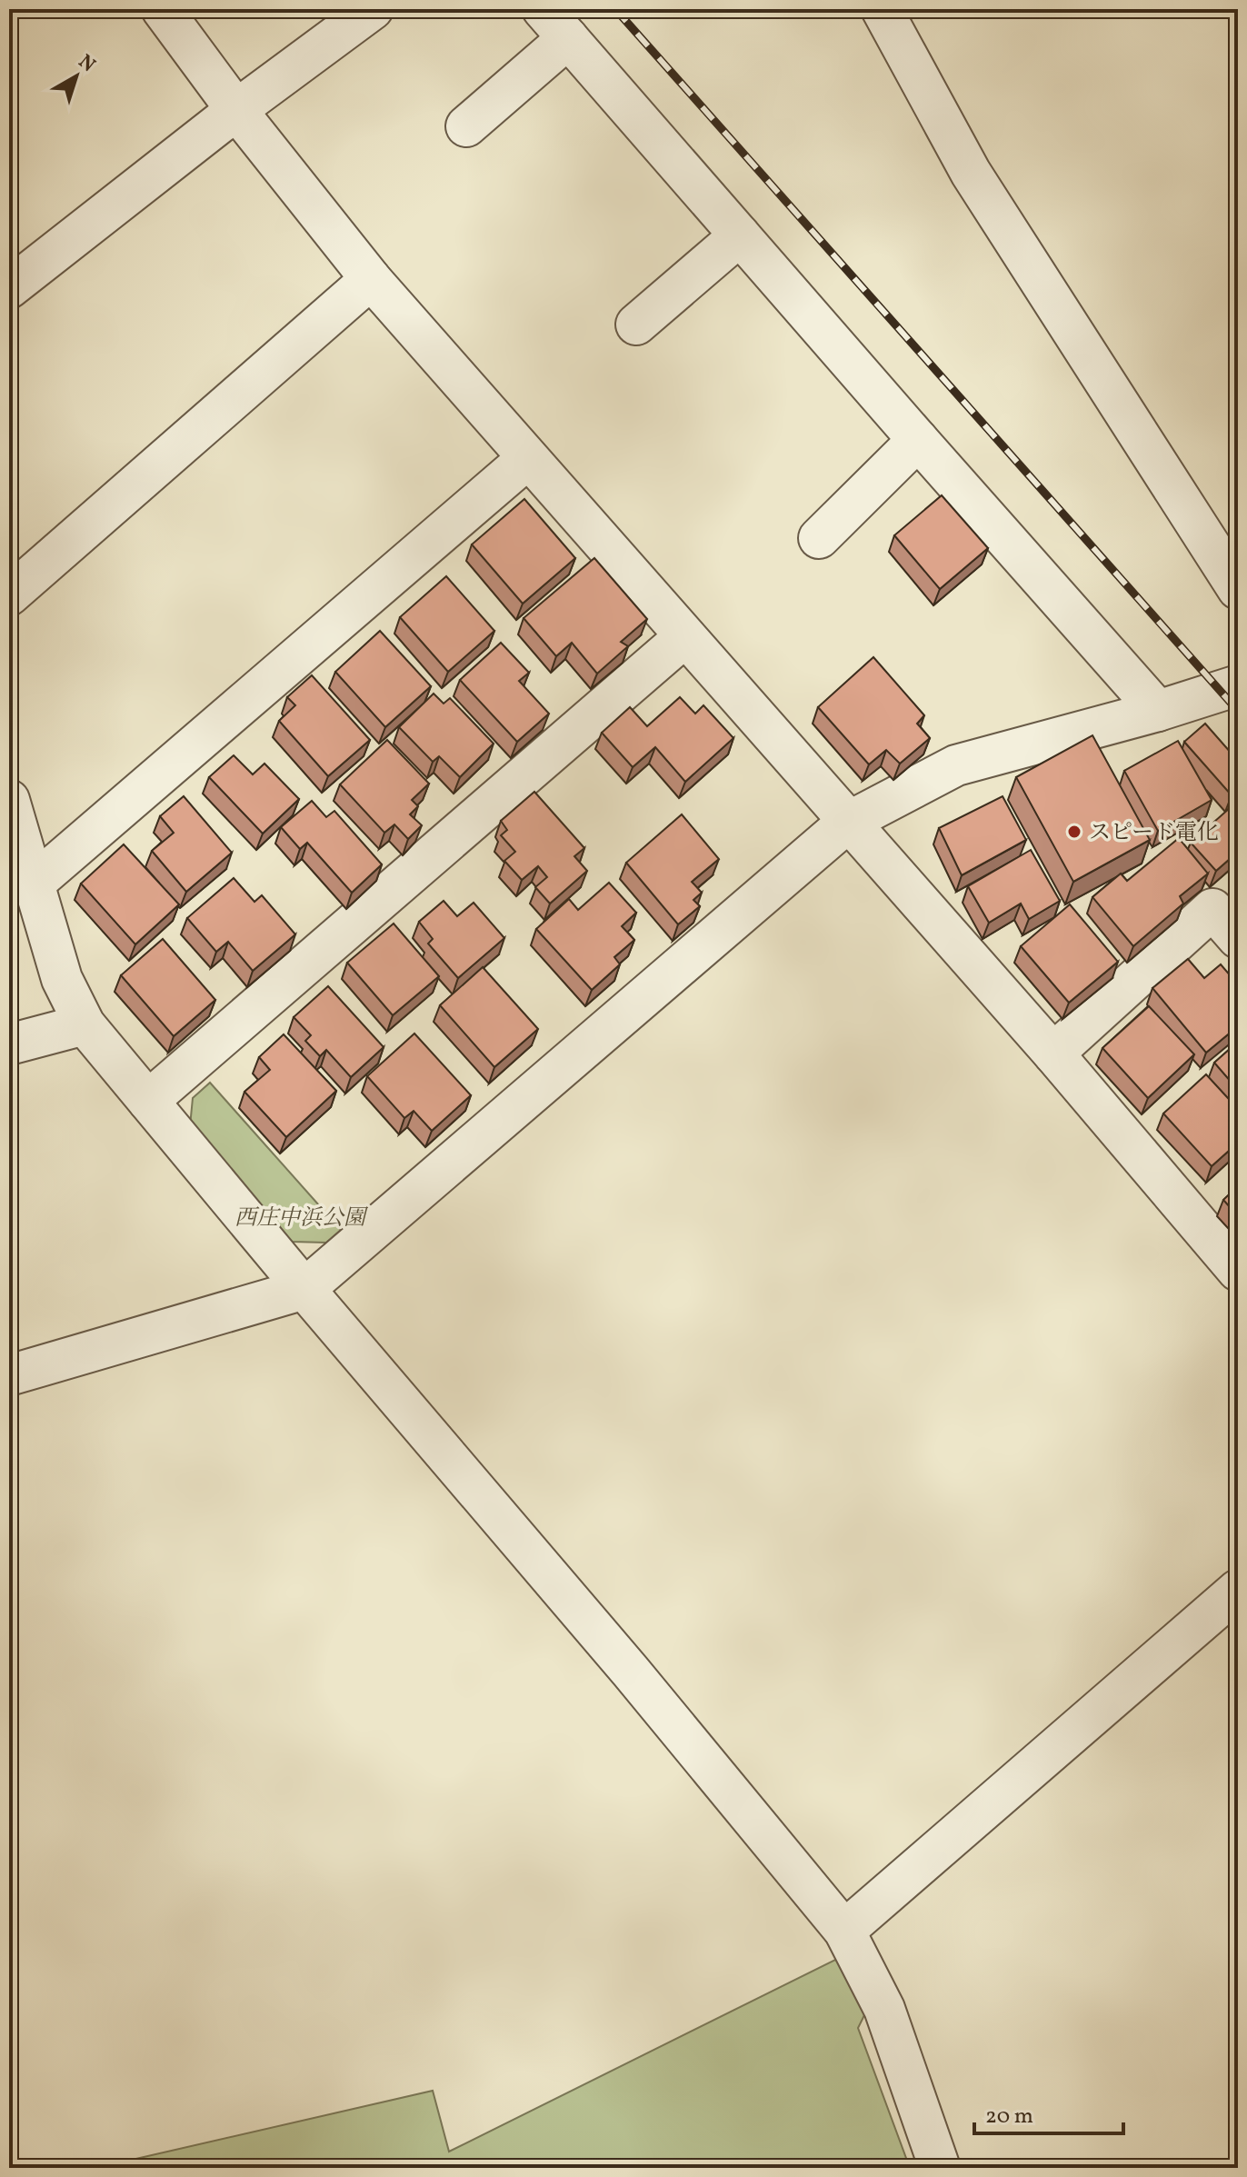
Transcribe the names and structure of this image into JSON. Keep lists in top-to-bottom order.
{
  "parks": ["西庄中浜公園"],
  "places": ["スピード電化"],
  "scale_bar": "20 m",
  "north": "top right"
}
